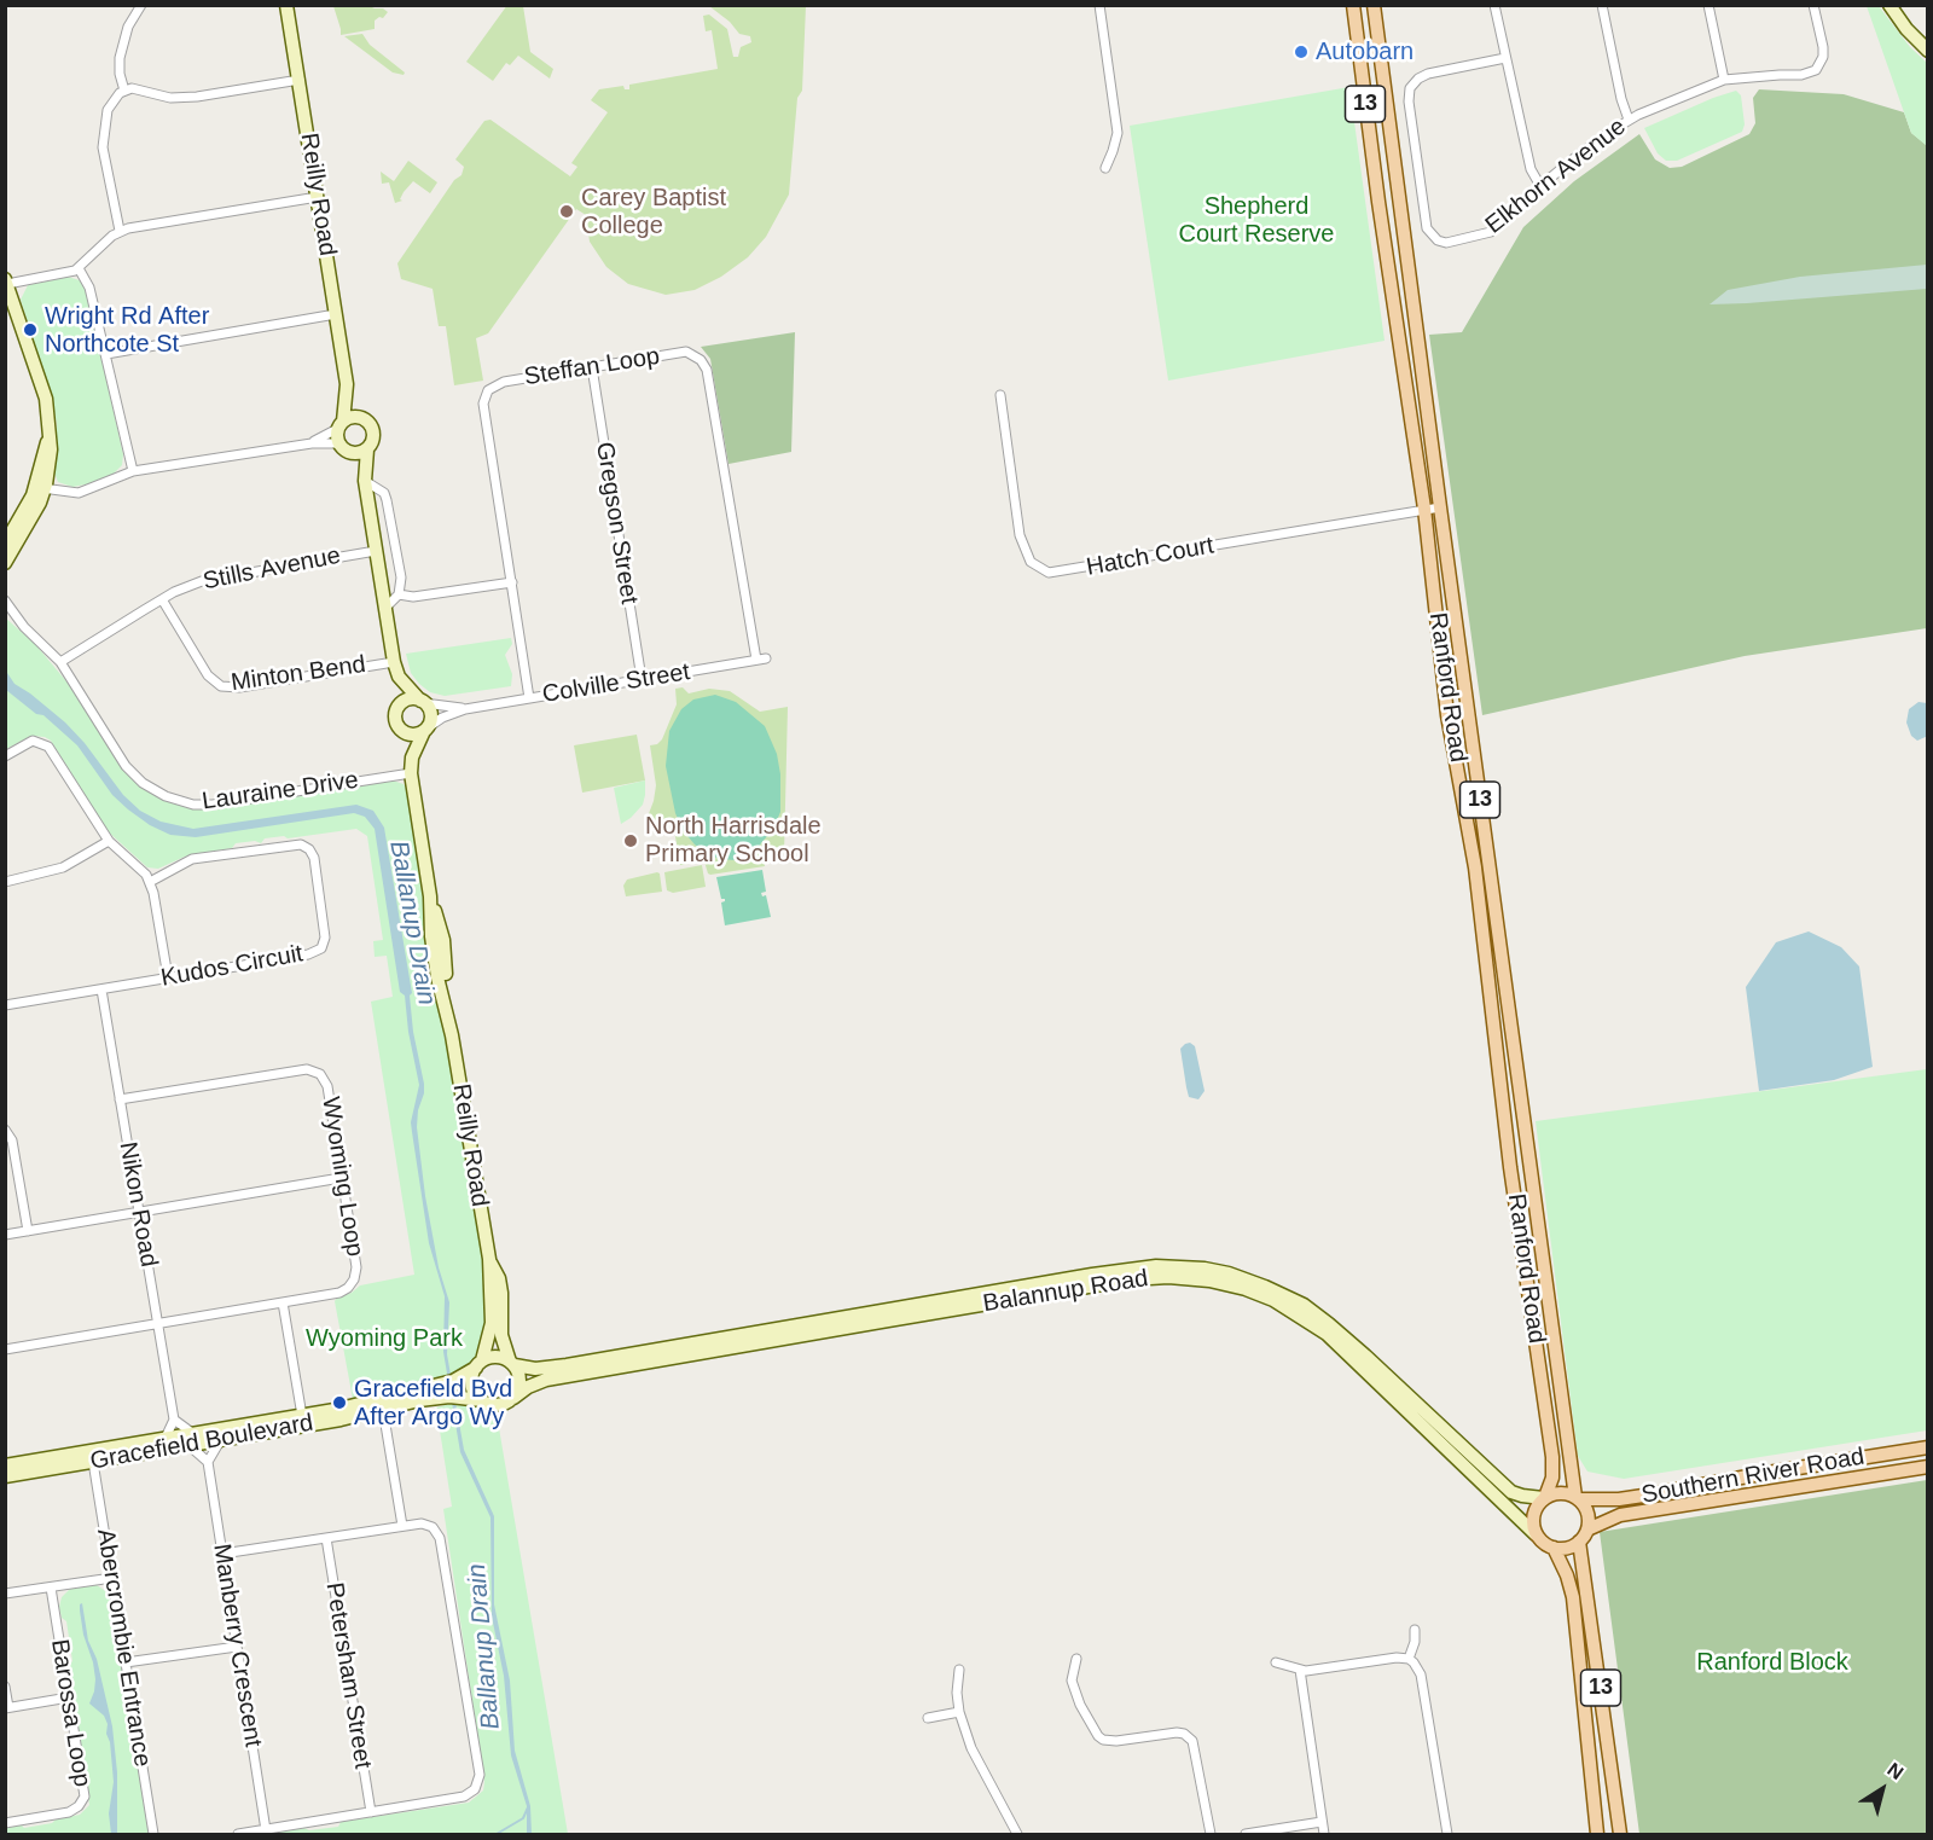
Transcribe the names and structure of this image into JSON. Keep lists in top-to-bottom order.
{
  "streets": {
    "main road": ["13", "Ranford Road", "Southern River Road"],
    "street": [
      "Elkhorn Avenue",
      "Reilly Road",
      "Steffan Loop",
      "Gregson Street",
      "Hatch Court",
      "Stills Avenue",
      "Minton Bend",
      "Colville Street",
      "Lauraine Drive",
      "Kudos Circuit",
      "Wyoming Loop",
      "Nikon Road",
      "Balannup Road",
      "Gracefield Boulevard",
      "Manberry Crescent",
      "Abercrombie Entrance",
      "Petersham Street",
      "Barossa Loop"
    ]
  },
  "crossings": [
    ["13", "Ranford Road"],
    ["13", "Balannup Road"],
    ["13", "Southern River Road"],
    ["Reilly Road", "Colville Street"],
    ["Reilly Road", "Lauraine Drive"],
    ["Reilly Road", "Balannup Road"],
    ["Reilly Road", "Gracefield Boulevard"],
    ["Steffan Loop", "Gregson Street"],
    ["Steffan Loop", "Colville Street"],
    ["Gregson Street", "Colville Street"],
    ["Hatch Court", "Ranford Road"],
    ["Stills Avenue", "Minton Bend"],
    ["Stills Avenue", "Lauraine Drive"],
    ["Ranford Road", "Balannup Road"],
    ["Ranford Road", "Southern River Road"],
    ["Kudos Circuit", "Nikon Road"],
    ["Wyoming Loop", "Nikon Road"],
    ["Balannup Road", "Gracefield Boulevard"],
    ["Balannup Road", "Southern River Road"],
    ["Gracefield Boulevard", "Abercrombie Entrance"]
  ],
  "water": ["Ballanup Drain"],
  "parks": ["Shepherd Court Reserve", "Wyoming Park", "Ranford Block"],
  "places": [
    "Autobarn",
    "Carey Baptist College",
    "Wright Rd After Northcote St",
    "North Harrisdale Primary School",
    "Gracefield Bvd After Argo Wy"
  ],
  "north": "top right"
}
